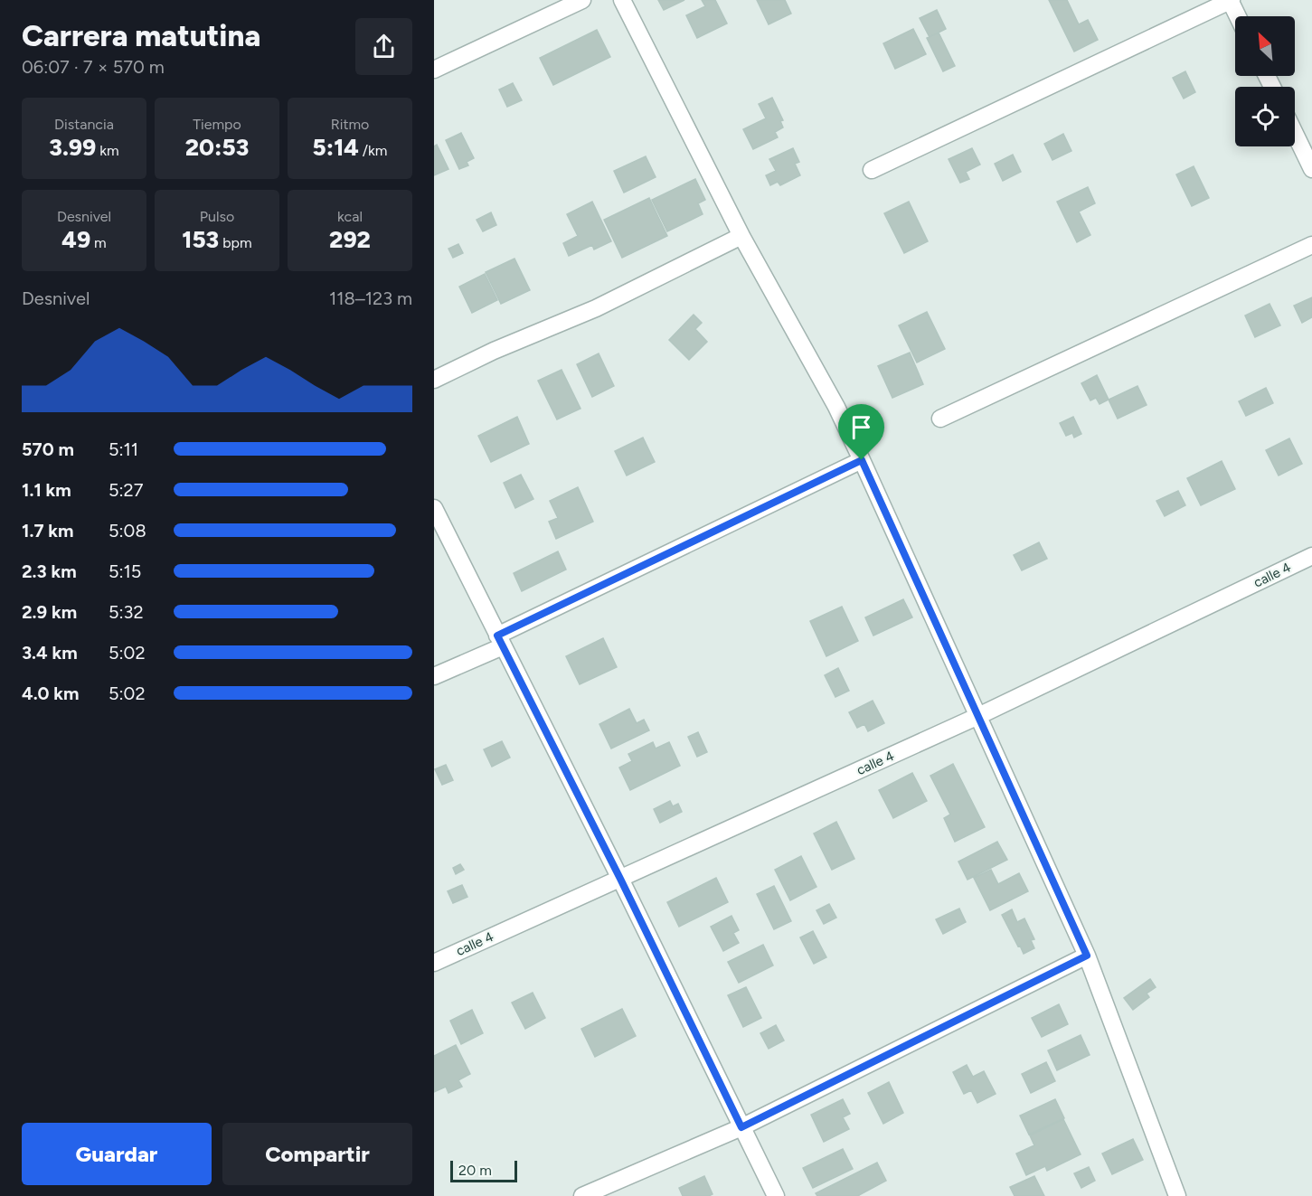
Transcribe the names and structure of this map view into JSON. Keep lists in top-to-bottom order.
{
  "streets": {
    "street": ["calle 4"]
  },
  "scale_bar": "20 m",
  "north": "top left",
  "page": {
    "heading": ["Carrera matutina", "06:07 · 7 × 570 m"],
    "stats": [
      ["Distancia", "3.99 km"],
      ["Tiempo", "20:53"],
      ["Ritmo", "5:14 /km"],
      ["Desnivel", "49 m"],
      ["Pulso", "153 bpm"],
      ["kcal", "292"]
    ],
    "chart": ["Desnivel", "118–123 m"],
    "list": [
      {
        "name": "570 m",
        "note": "5:11"
      },
      {
        "name": "1.1 km",
        "note": "5:27"
      },
      {
        "name": "1.7 km",
        "note": "5:08"
      },
      {
        "name": "2.3 km",
        "note": "5:15"
      },
      {
        "name": "2.9 km",
        "note": "5:32"
      },
      {
        "name": "3.4 km",
        "note": "5:02"
      },
      {
        "name": "4.0 km",
        "note": "5:02"
      }
    ],
    "buttons": ["Guardar", "Compartir"],
    "scale": "20 m"
  }
}
